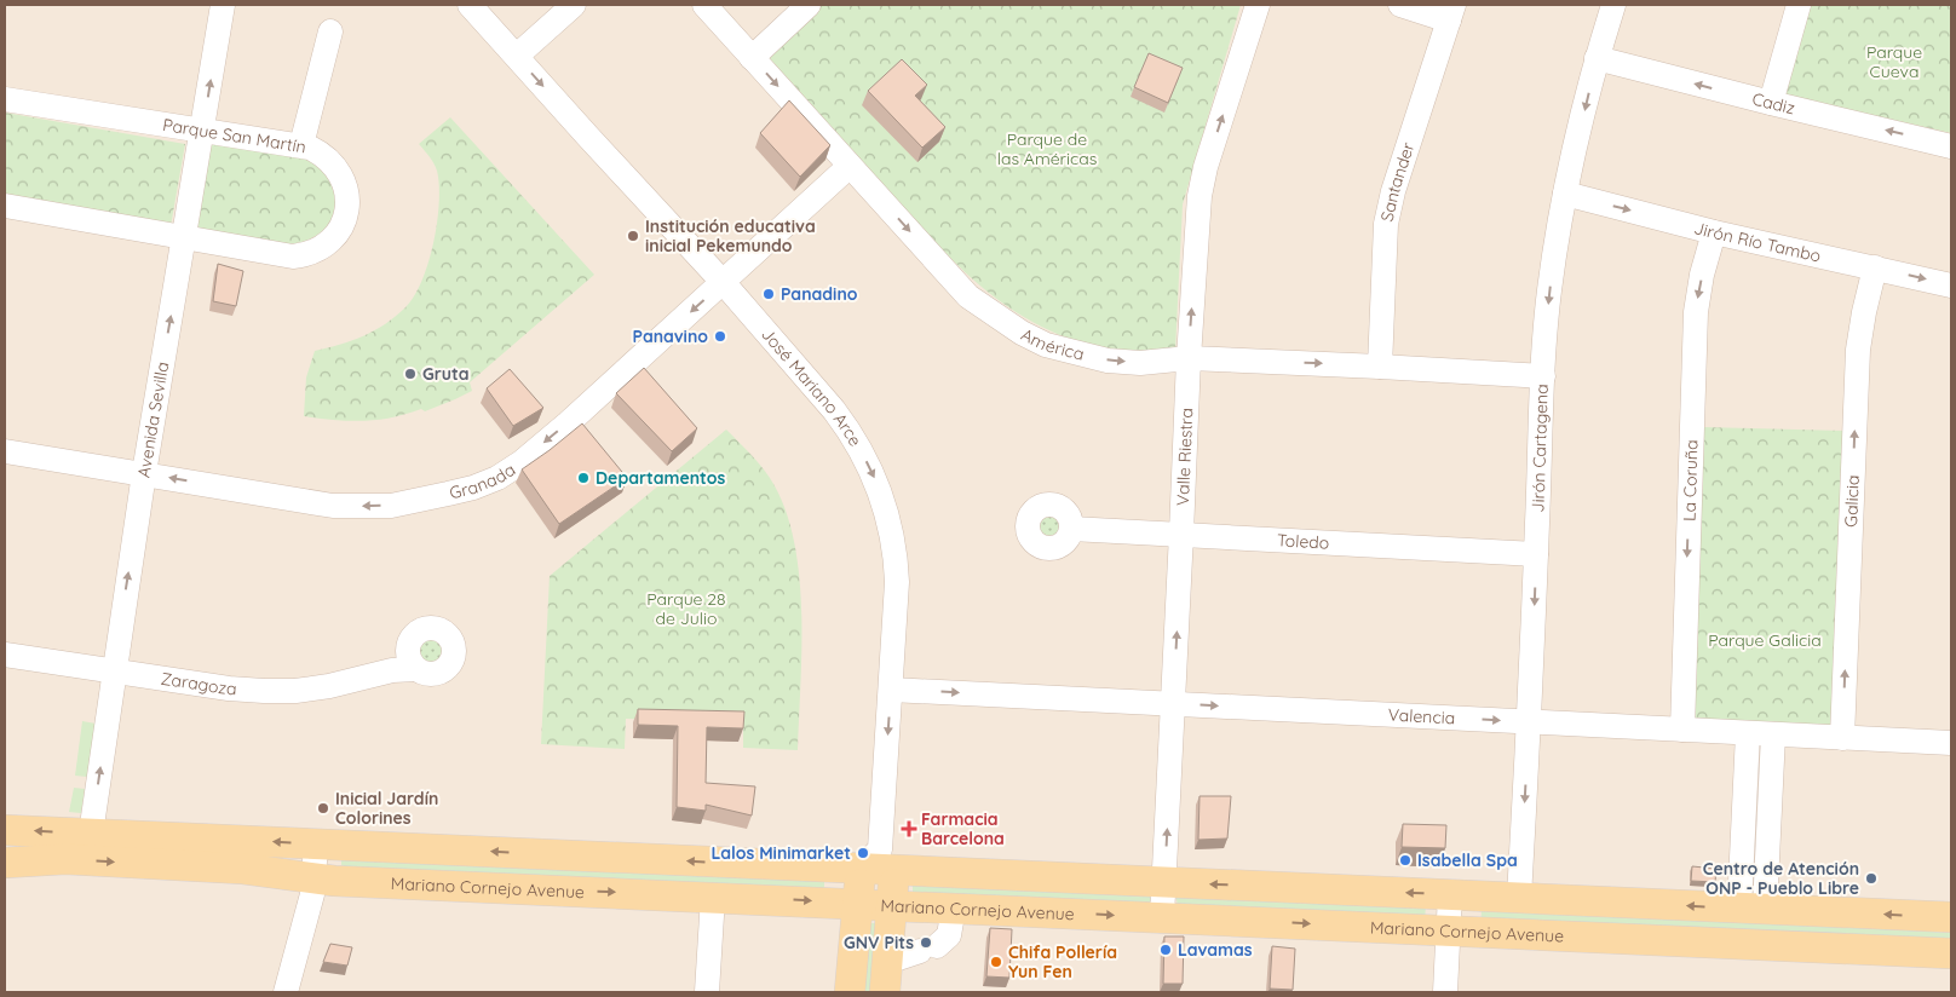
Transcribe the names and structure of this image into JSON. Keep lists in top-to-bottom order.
{
  "streets": {
    "main road": ["Mariano Cornejo Avenue"],
    "street": [
      "Cadiz",
      "Parque San Martín",
      "Santander",
      "Jirón Río Tambo",
      "América",
      "José Mariano Arce",
      "Avenida Sevilla",
      "Jirón Cartagena",
      "Valle Riestra",
      "Granada",
      "La Coruña",
      "Galicia",
      "Toledo",
      "Zaragoza",
      "Valencia"
    ]
  },
  "crossings": [
    ["Cadiz", "Jirón Cartagena"],
    ["Parque San Martín", "Avenida Sevilla"],
    ["Santander", "América"],
    ["Jirón Río Tambo", "Jirón Cartagena"],
    ["Jirón Río Tambo", "La Coruña"],
    ["Jirón Río Tambo", "Galicia"],
    ["América", "Jirón Cartagena"],
    ["América", "Valle Riestra"],
    ["América", "Granada"],
    ["José Mariano Arce", "Granada"],
    ["José Mariano Arce", "Valencia"],
    ["José Mariano Arce", "Mariano Cornejo Avenue"],
    ["Avenida Sevilla", "Granada"],
    ["Avenida Sevilla", "Zaragoza"],
    ["Avenida Sevilla", "Mariano Cornejo Avenue"],
    ["Jirón Cartagena", "Toledo"],
    ["Jirón Cartagena", "Valencia"],
    ["Jirón Cartagena", "Mariano Cornejo Avenue"],
    ["Valle Riestra", "Toledo"],
    ["Valle Riestra", "Valencia"],
    ["Valle Riestra", "Mariano Cornejo Avenue"],
    ["La Coruña", "Valencia"],
    ["Galicia", "Valencia"]
  ],
  "one_way": [
    "Cadiz",
    "Jirón Río Tambo",
    "América",
    "José Mariano Arce",
    "Avenida Sevilla",
    "Jirón Cartagena",
    "Valle Riestra",
    "Granada",
    "La Coruña",
    "Galicia",
    "Valencia"
  ],
  "parks": [
    "Parque Cueva",
    "Parque de las Américas",
    "Parque 28 de Julio",
    "Parque Galicia"
  ],
  "places": {
    "other": [
      "Institución educativa inicial Pekemundo",
      "Panadino",
      "Panavino",
      "Gruta",
      "Departamentos",
      "Inicial Jardín Colorines",
      "Lalos Minimarket",
      "Isabella Spa",
      "Centro de Atención ONP - Pueblo Libre",
      "GNV Pits",
      "Lavamas",
      "Chifa Pollería Yun Fen"
    ],
    "health": ["Farmacia Barcelona"]
  }
}
